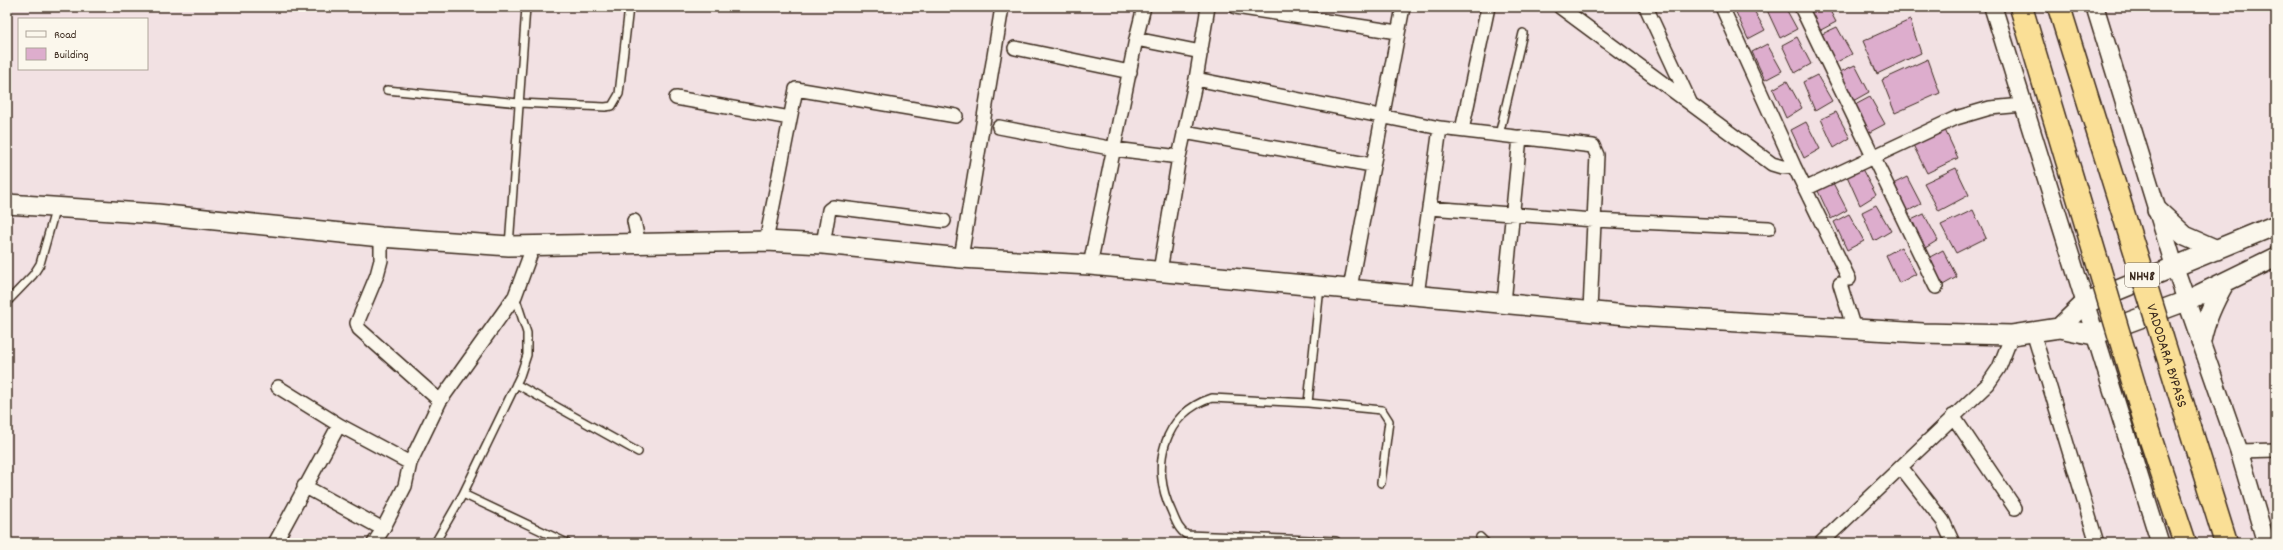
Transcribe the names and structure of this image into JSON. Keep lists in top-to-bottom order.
{
  "streets": {
    "highway": ["NH48", "VADODARA BYPASS"]
  },
  "legend": ["Road", "Building"]
}
